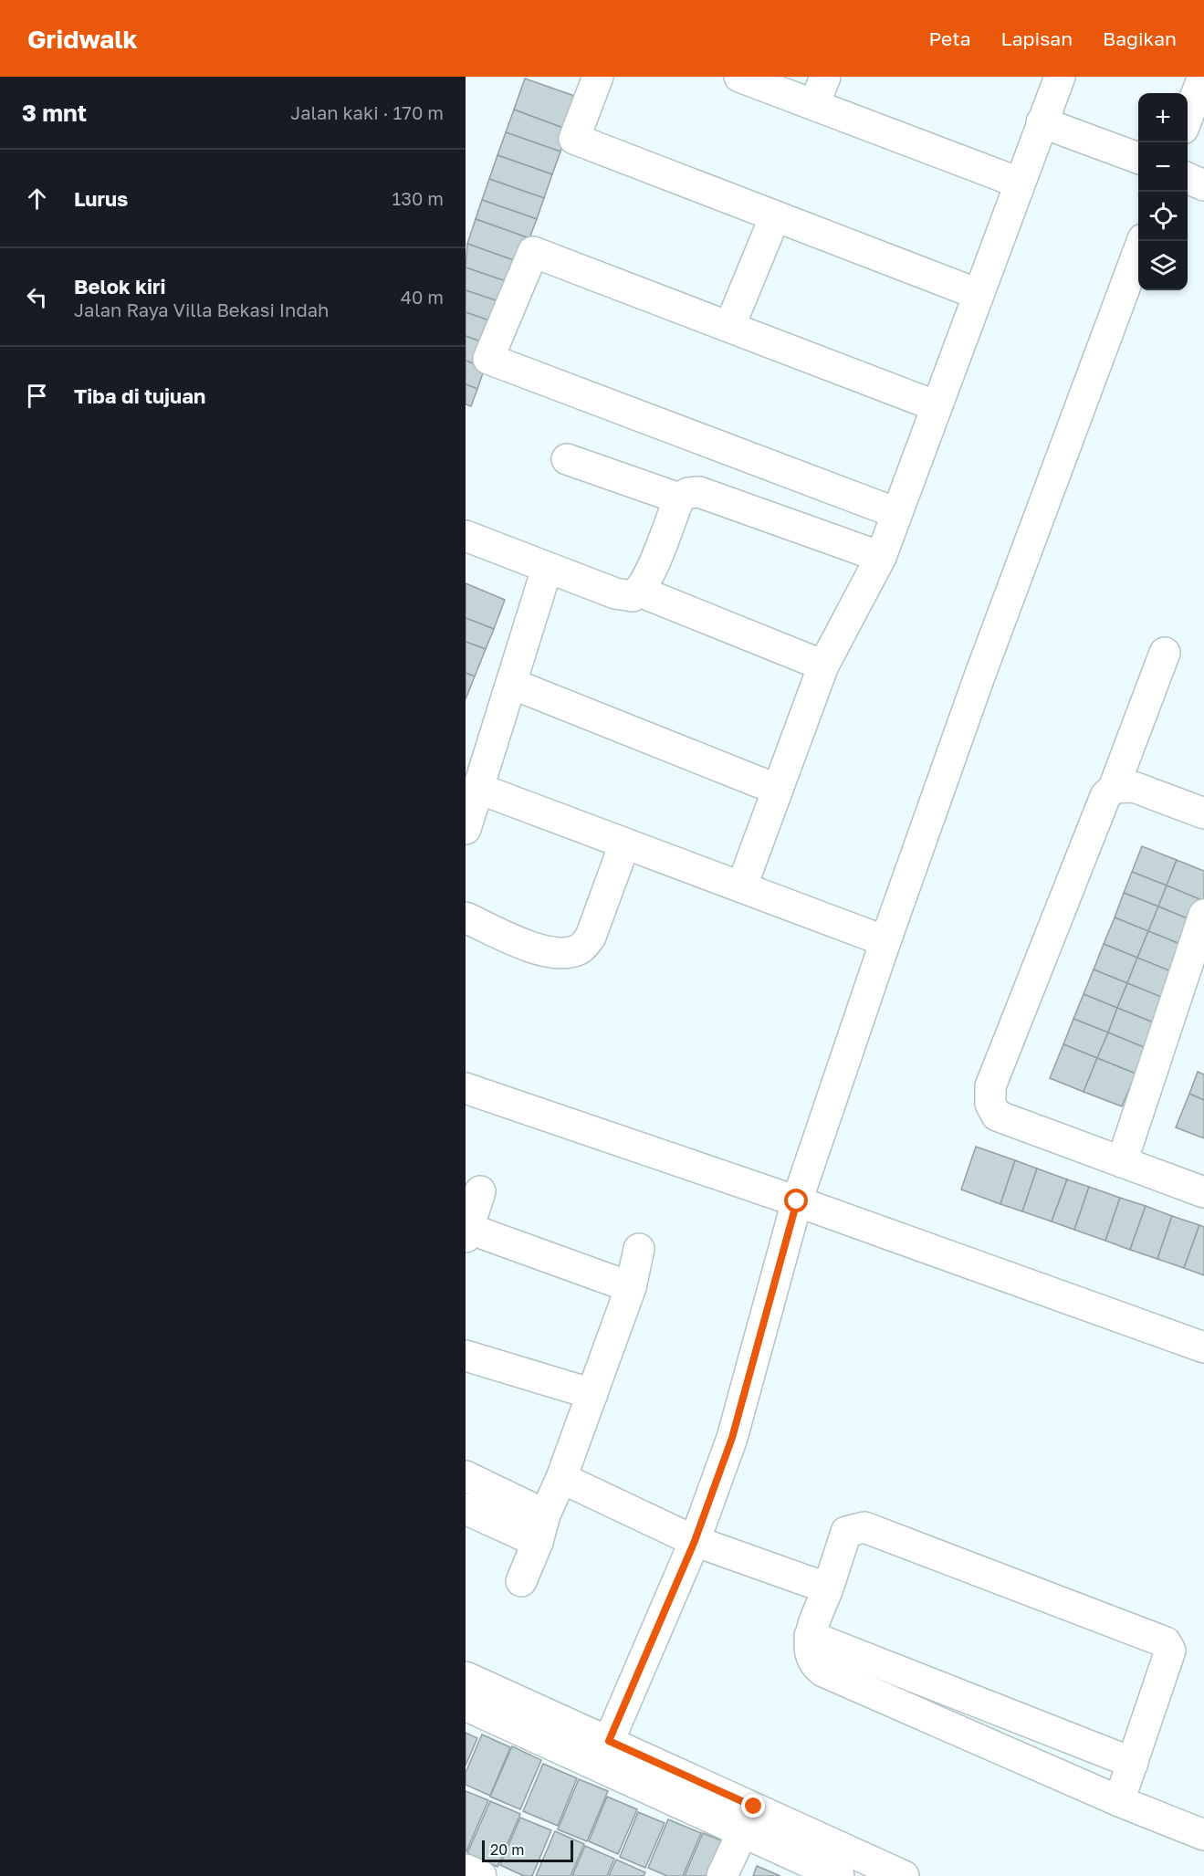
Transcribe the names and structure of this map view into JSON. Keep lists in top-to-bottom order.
{
  "scale_bar": "20 m",
  "page": {
    "header": "Gridwalk",
    "nav": ["Peta", "Lapisan", "Bagikan"],
    "heading": ["3 mnt", "Jalan kaki · 170 m"],
    "map_buttons": ["+", "−"],
    "list": [
      ["Lurus", "130 m"],
      ["Belok kiri", "Jalan Raya Villa Bekasi Indah", "40 m"],
      "Tiba di tujuan"
    ],
    "scale": "20 m"
  }
}
